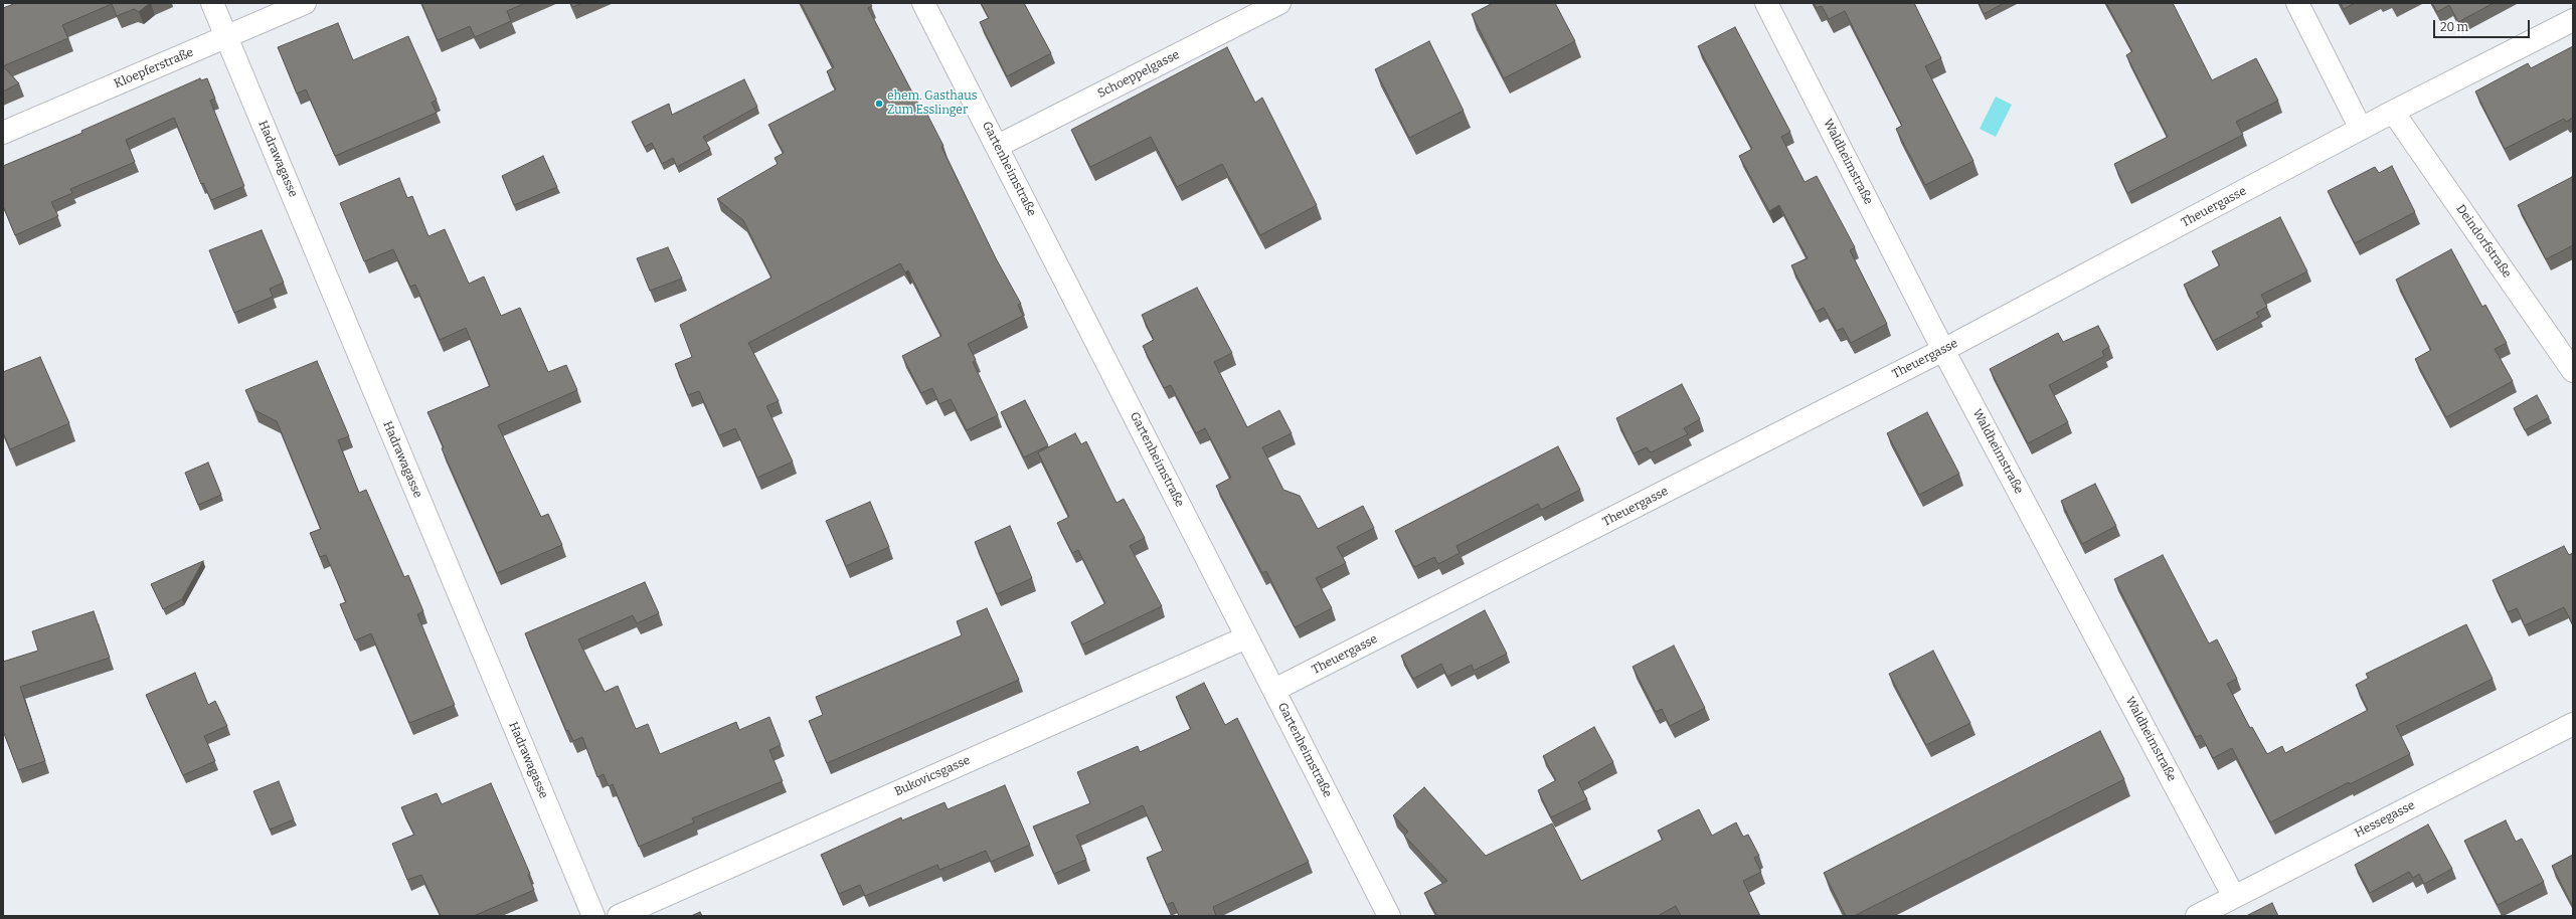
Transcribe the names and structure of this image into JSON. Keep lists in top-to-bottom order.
{
  "streets": {
    "street": [
      "Kloepferstraße",
      "Schoeppelgasse",
      "Hadrawagasse",
      "Waldheimstraße",
      "Gartenheimstraße",
      "Theuergasse",
      "Deindorfstraße",
      "Bukovicsgasse",
      "Hessegasse"
    ]
  },
  "crossings": [
    ["Kloepferstraße", "Hadrawagasse"],
    ["Schoeppelgasse", "Gartenheimstraße"],
    ["Waldheimstraße", "Theuergasse"],
    ["Waldheimstraße", "Hessegasse"],
    ["Gartenheimstraße", "Theuergasse"],
    ["Gartenheimstraße", "Bukovicsgasse"],
    ["Theuergasse", "Deindorfstraße"]
  ],
  "places": ["ehem. Gasthaus Zum Esslinger"],
  "scale_bar": "20 m"
}
